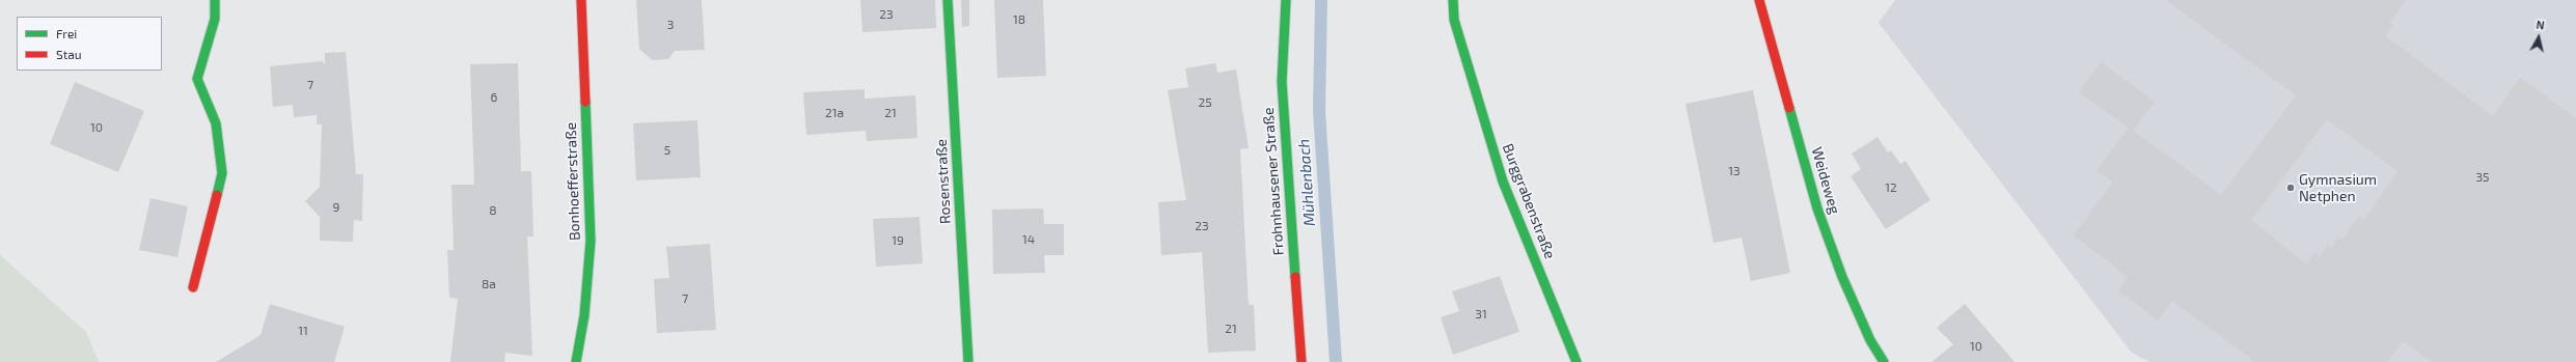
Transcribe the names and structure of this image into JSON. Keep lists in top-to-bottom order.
{
  "streets": {
    "street": [
      "Weideweg",
      "Bonhoefferstraße",
      "Rosenstraße",
      "Frohnhausener Straße",
      "Burggrabenstraße"
    ]
  },
  "water": ["Mühlenbach"],
  "places": ["Gymnasium Netphen"],
  "house_numbers": [
    "23",
    "18",
    "3",
    "7",
    "6",
    "25",
    "21a",
    "21",
    "10",
    "5",
    "13",
    "35",
    "12",
    "9",
    "8",
    "23",
    "14",
    "19",
    "8a",
    "7",
    "31",
    "21",
    "11",
    "10"
  ],
  "legend": ["Frei", "Stau"],
  "north": "top"
}
